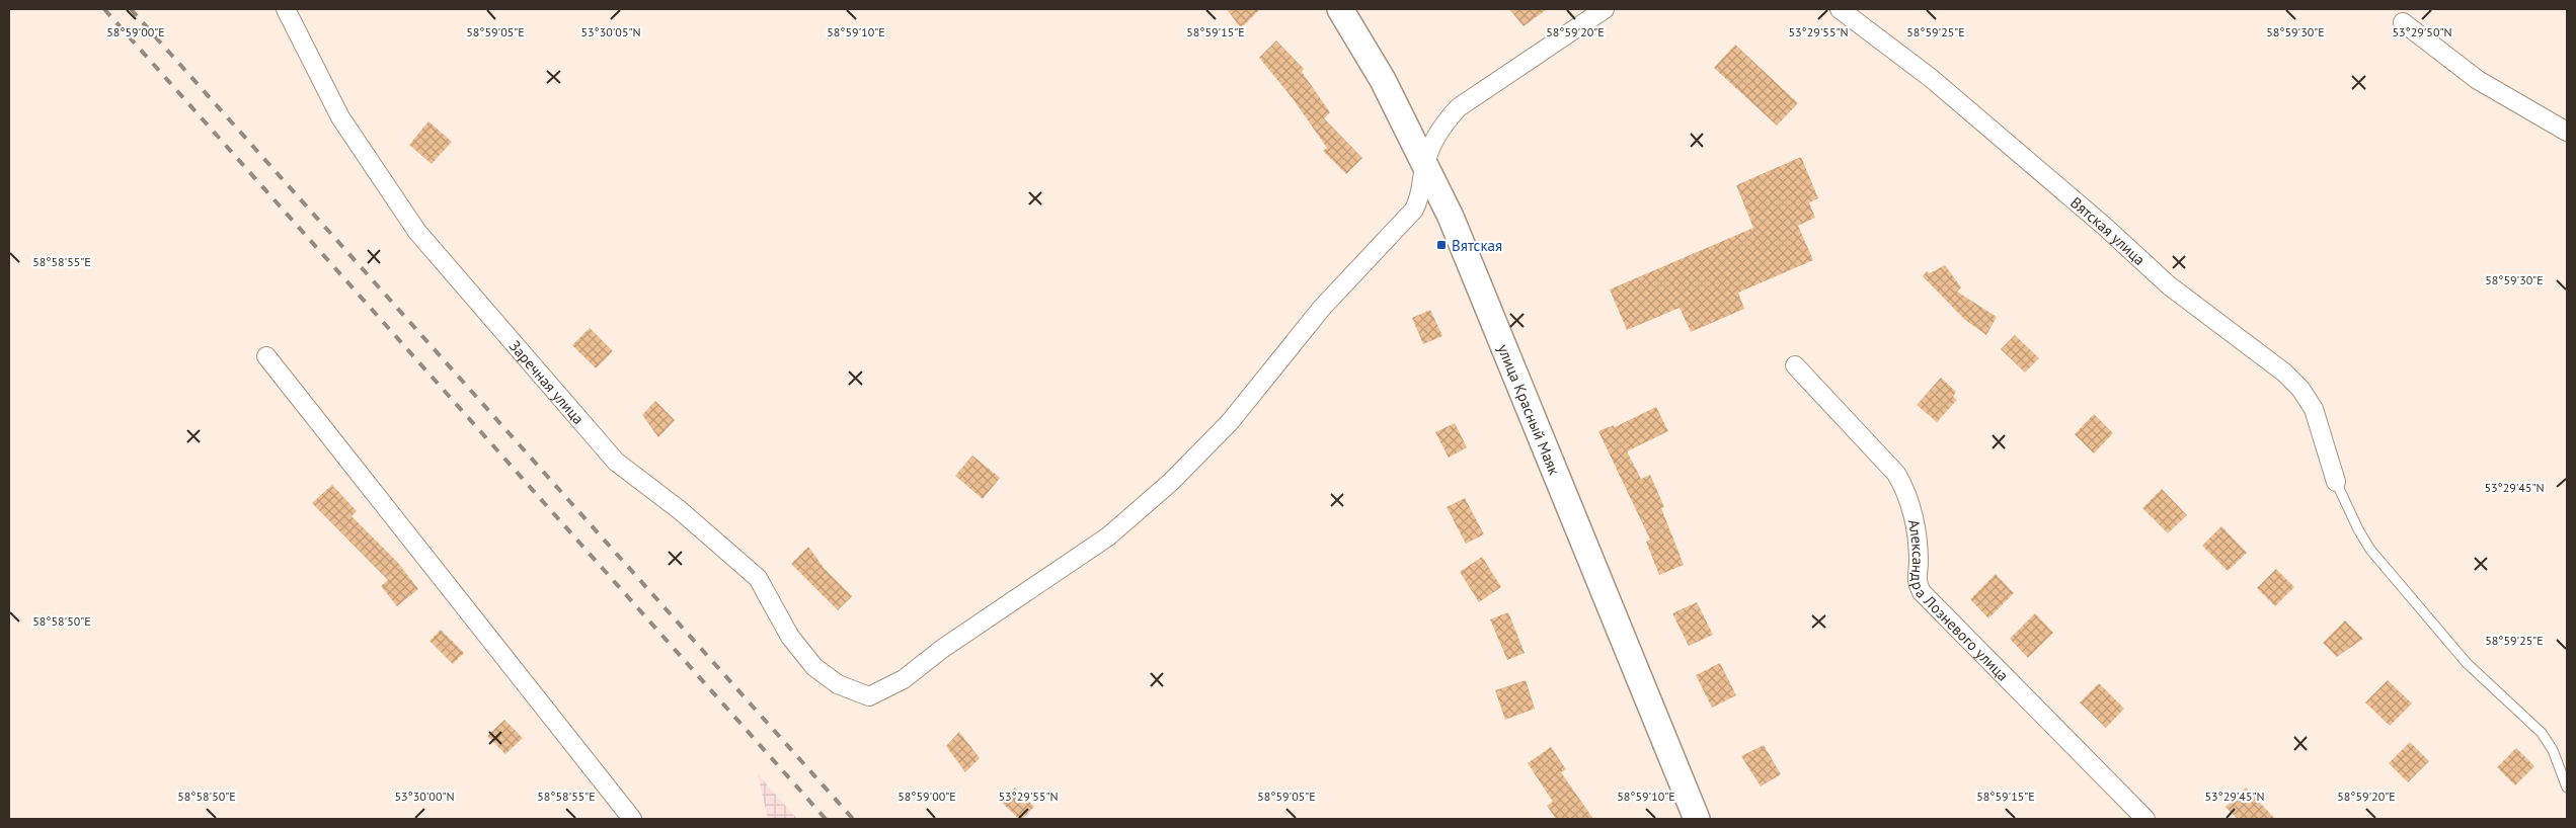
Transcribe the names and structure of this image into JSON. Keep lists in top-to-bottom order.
{
  "streets": {
    "street": [
      "Вятская улица",
      "Заречная улица",
      "улица Красный Маяк",
      "Александра Лозневого улица"
    ]
  },
  "crossings": [
    ["Заречная улица", "улица Красный Маяк"]
  ],
  "places": {
    "transit": ["Вятская"]
  },
  "coordinates": [
    "58°59'10\"E",
    "58°59'00\"E",
    "58°59'05\"E",
    "53°30'05\"N",
    "58°59'15\"E",
    "58°59'20\"E",
    "53°29'55\"N",
    "58°59'25\"E",
    "58°59'30\"E",
    "53°29'50\"N",
    "58°58'55\"E",
    "53°29'45\"N",
    "58°58'50\"E",
    "53°30'00\"N"
  ]
}
